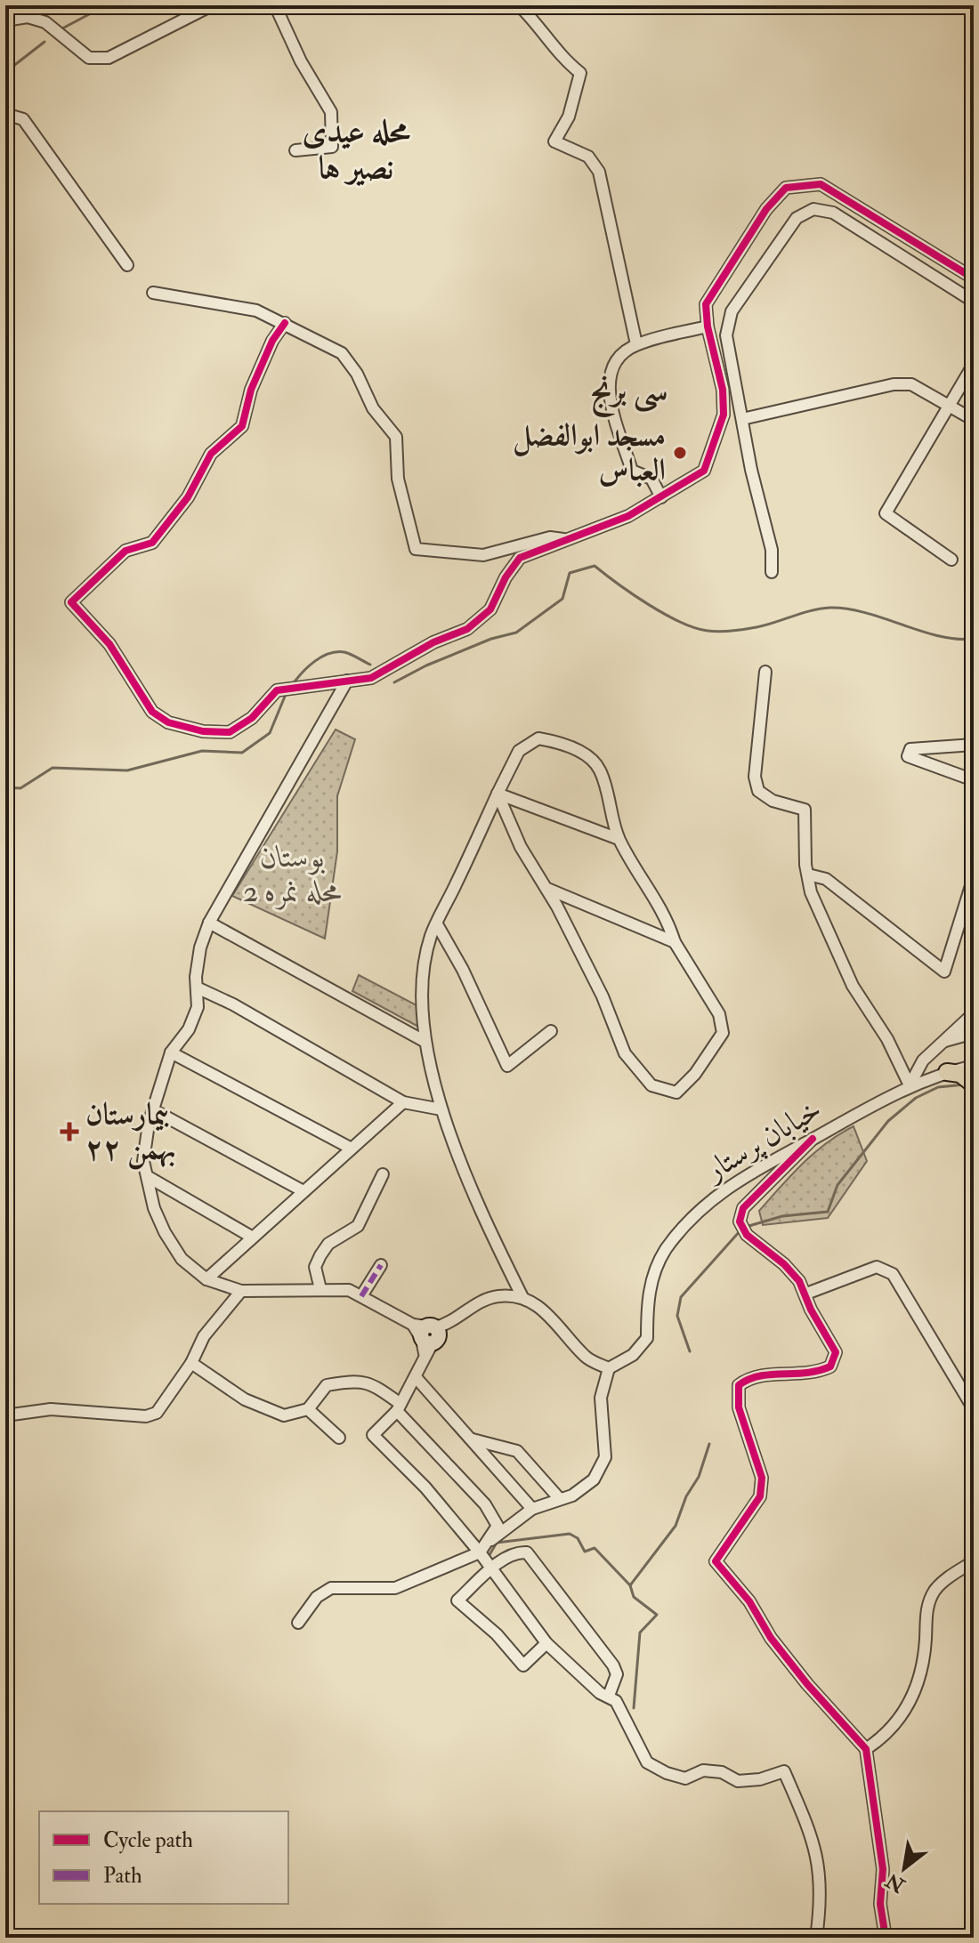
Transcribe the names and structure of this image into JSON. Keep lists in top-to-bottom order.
{
  "streets": {
    "street": ["خیابان پرستار"]
  },
  "districts": ["محله عیدی نصیر ها", "سی برنج"],
  "parks": ["بوستان محله نمره 2"],
  "places": {
    "other": ["مسجد ابوالفضل العباس"],
    "health": ["بیمارستان ۲۲ بهمن"]
  },
  "legend": ["Cycle path", "Path"],
  "north": "bottom left"
}
